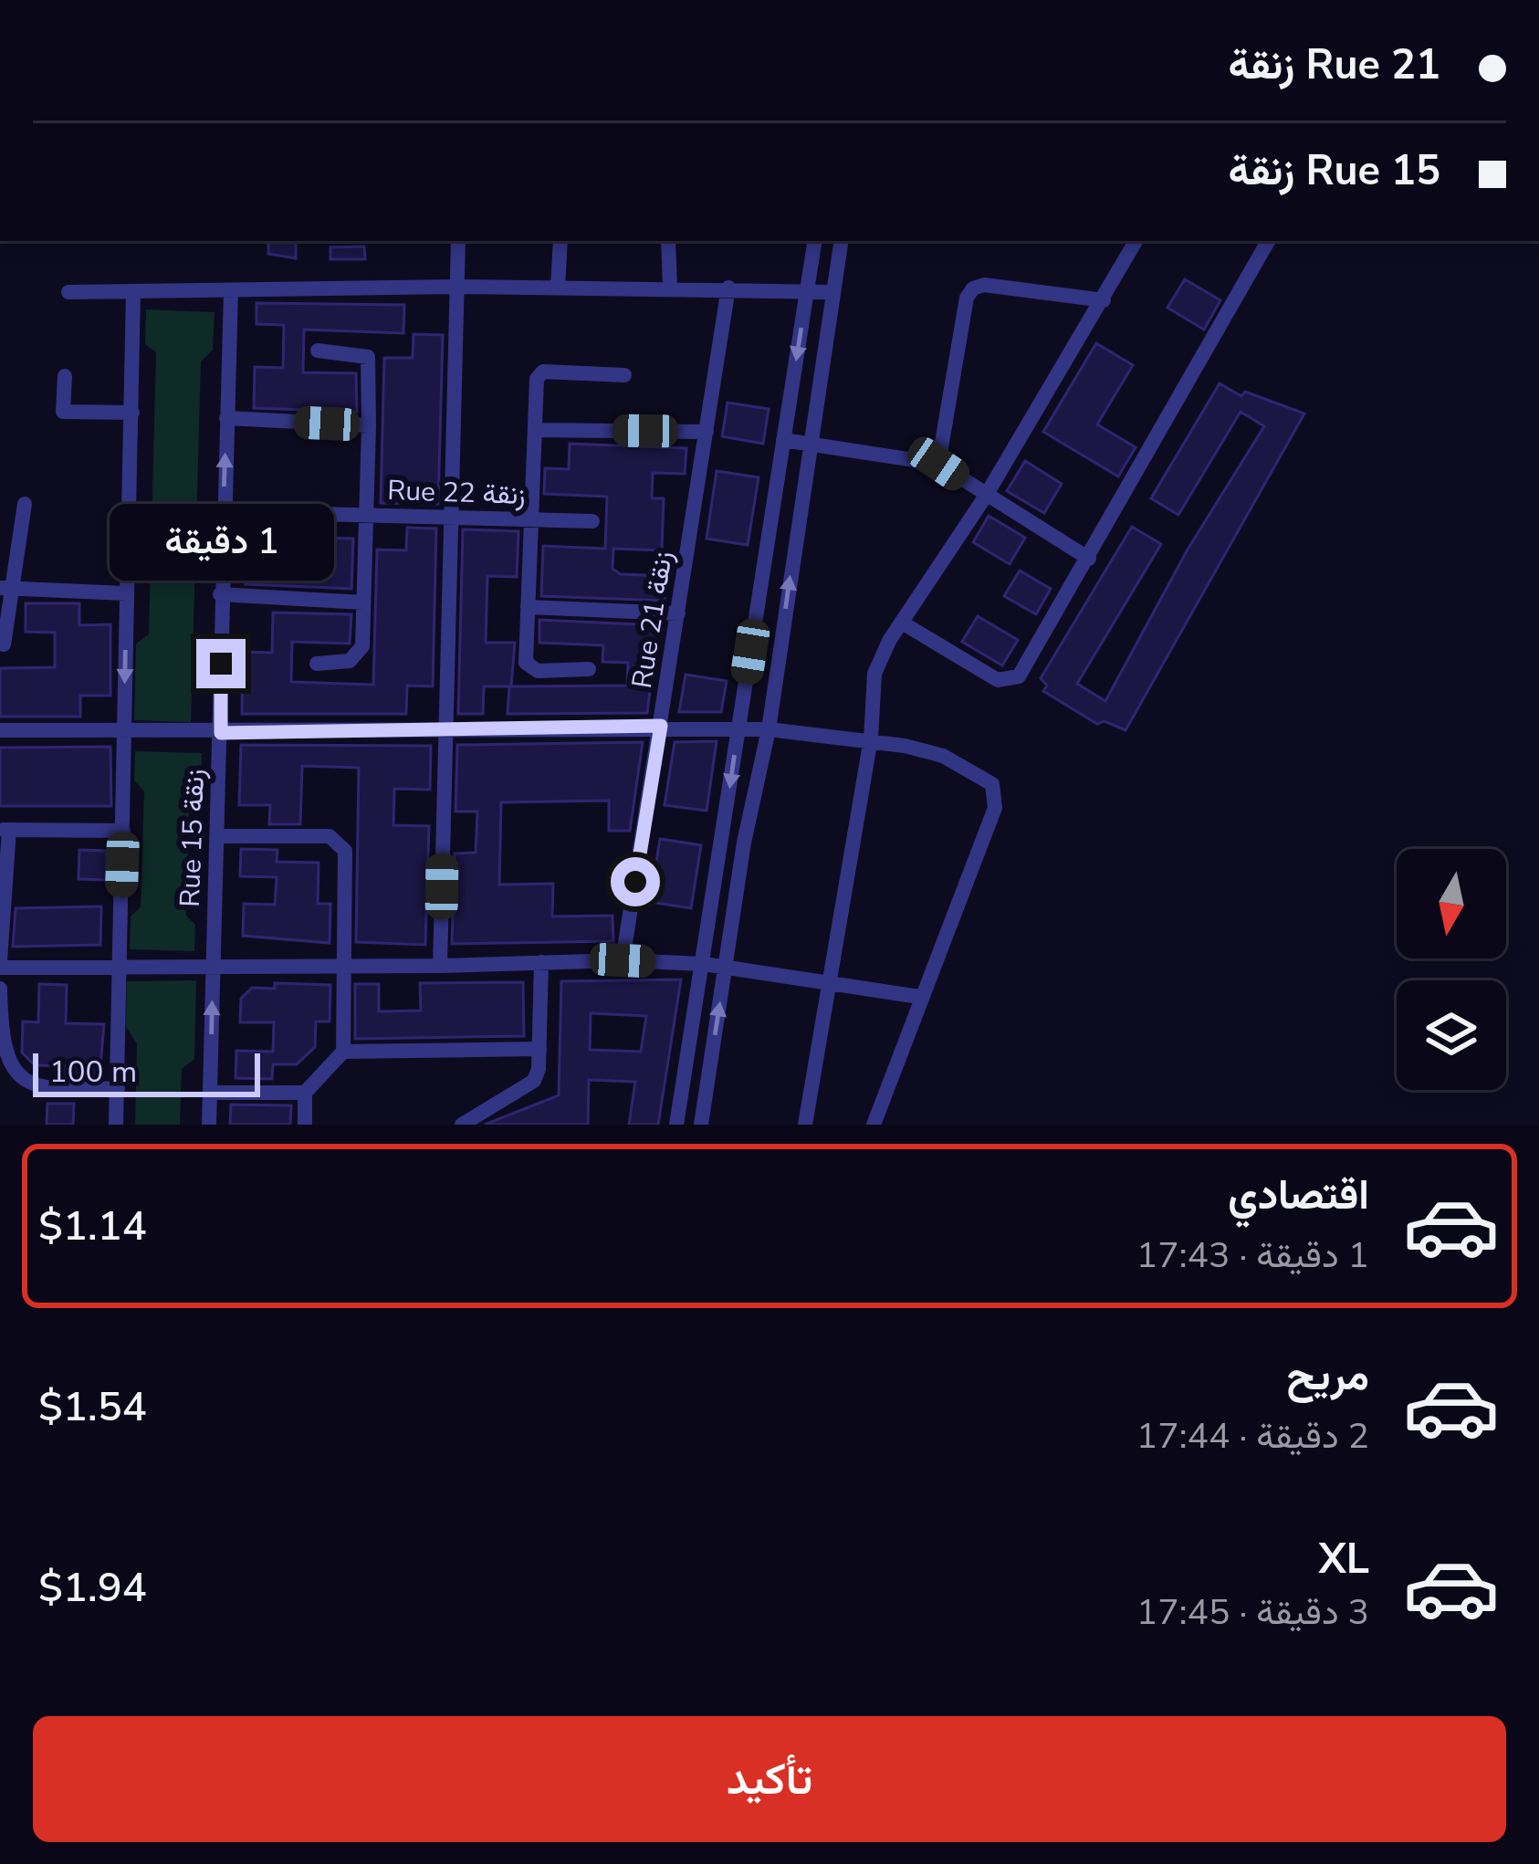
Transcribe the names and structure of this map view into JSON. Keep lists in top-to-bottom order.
{
  "streets": {
    "street": ["Rue 22 زنقة", "Rue 21 زنقة", "Rue 15 زنقة"]
  },
  "scale_bar": "100 m",
  "north": "bottom",
  "page": {
    "banner": ["Rue 21 زنقة", "Rue 15 زنقة"],
    "bubble": "1 دقيقة",
    "scale": "100 m",
    "list": [
      {
        "name": "اقتصادي",
        "note": "1 دقيقة · 17:43",
        "value": "$1.14"
      },
      {
        "name": "مريح",
        "note": "2 دقيقة · 17:44",
        "value": "$1.54"
      },
      {
        "name": "XL",
        "note": "3 دقيقة · 17:45",
        "value": "$1.94"
      }
    ],
    "buttons": "تأكيد"
  }
}
